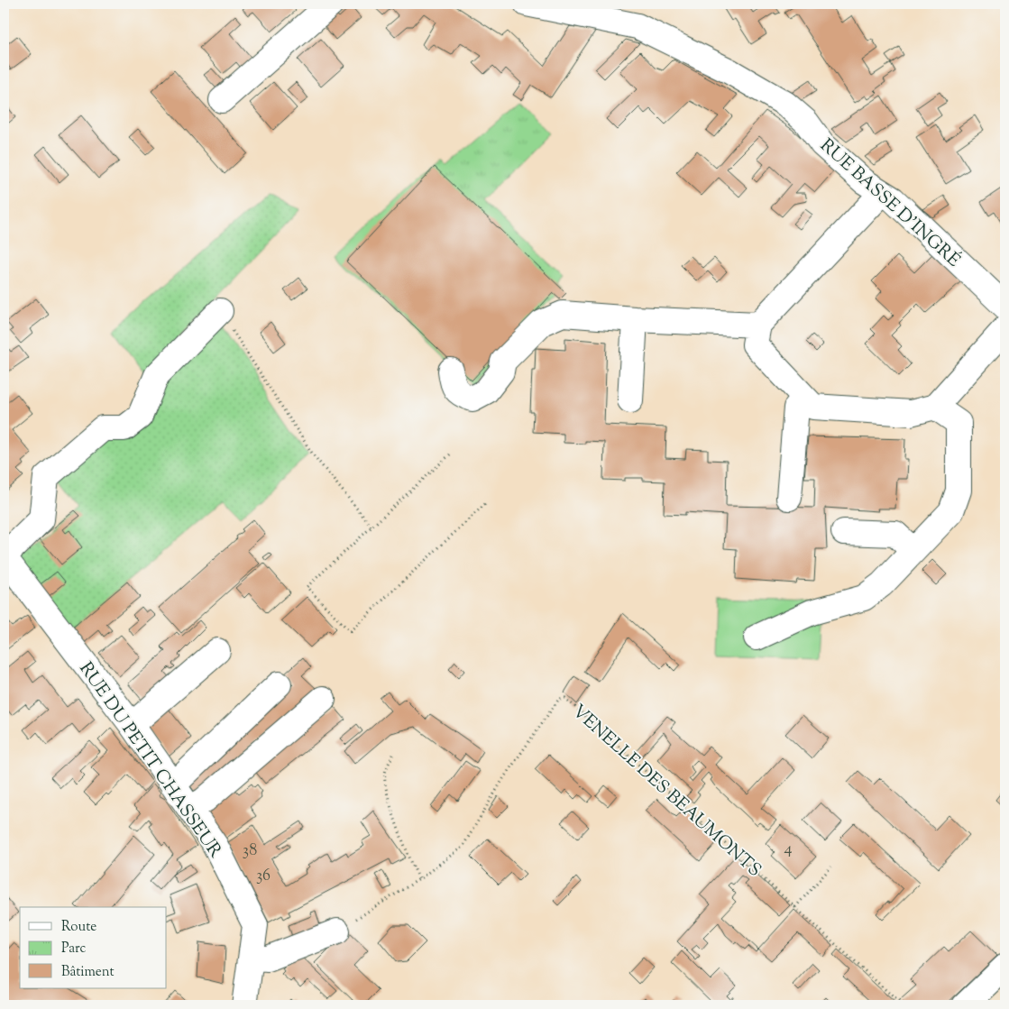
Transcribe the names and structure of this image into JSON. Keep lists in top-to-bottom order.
{
  "streets": {
    "street": ["RUE BASSE D'INGRÉ", "RUE DU PETIT CHASSEUR"],
    "path": ["VENELLE DES BEAUMONTS"]
  },
  "house_numbers": ["4", "38", "36"],
  "legend": ["Route", "Parc", "Bâtiment"]
}
